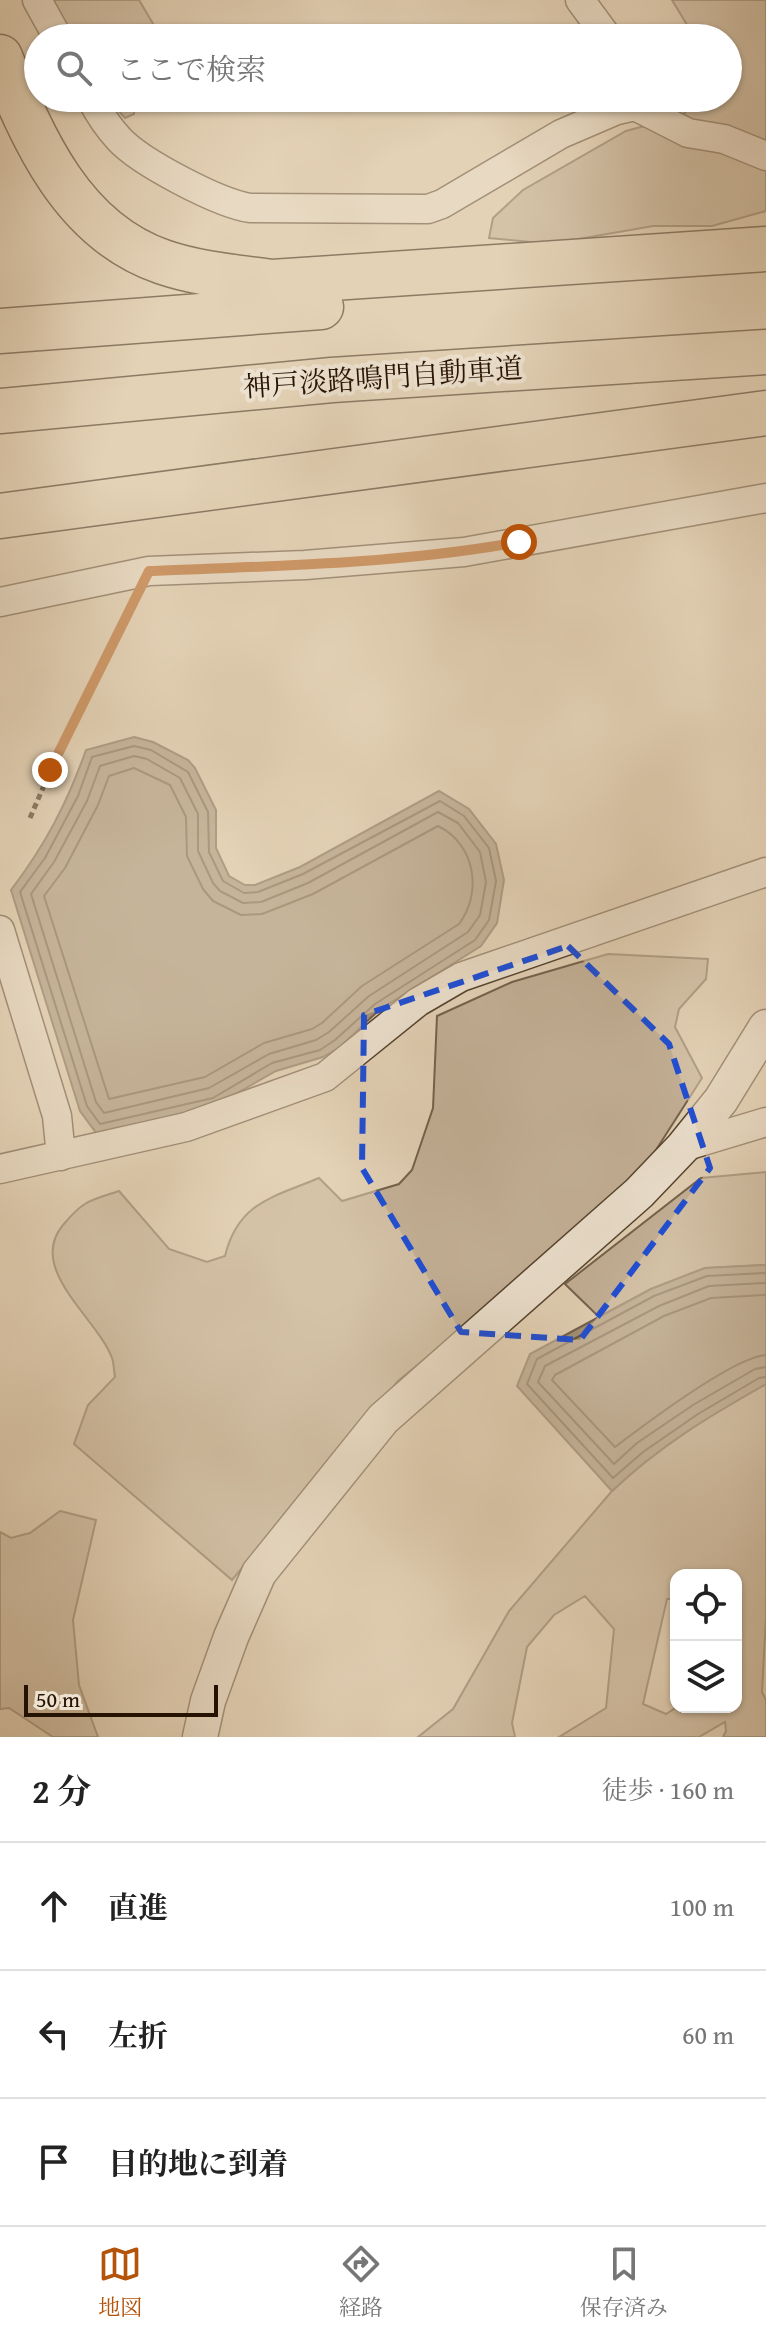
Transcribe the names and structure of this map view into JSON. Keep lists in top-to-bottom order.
{
  "streets": {
    "highway": ["神戸淡路鳴門自動車道"]
  },
  "scale_bar": "50 m",
  "page": {
    "search": "ここで検索",
    "scale": "50 m",
    "heading": ["2 分", "徒歩 · 160 m"],
    "list": [
      ["直進", "100 m"],
      ["左折", "60 m"],
      "目的地に到着"
    ],
    "nav": ["地図", "経路", "保存済み"]
  }
}
